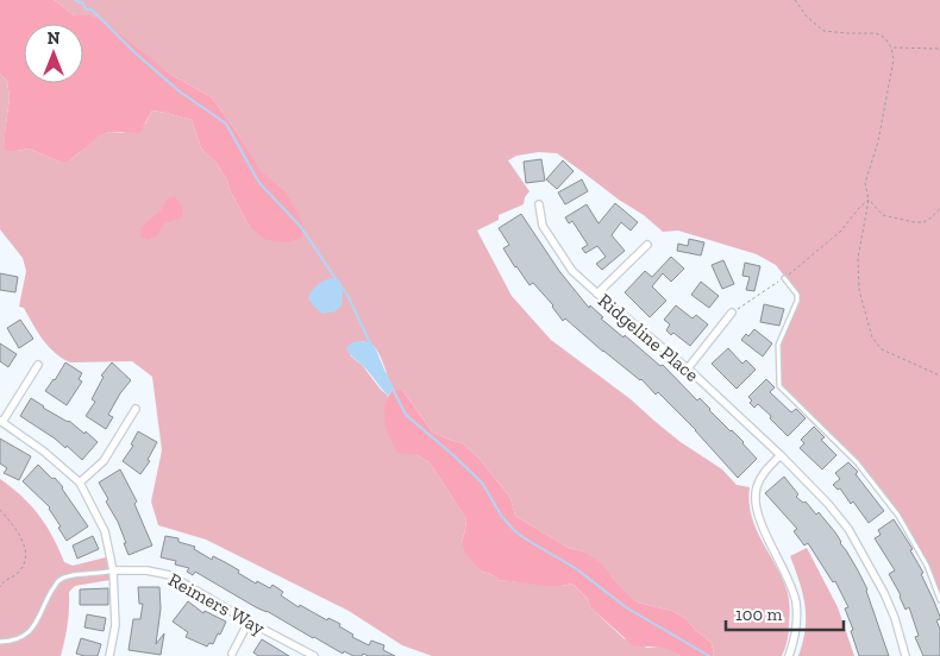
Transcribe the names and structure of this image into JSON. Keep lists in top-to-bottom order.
{
  "streets": {
    "street": ["Ridgeline Place", "Reimers Way"]
  },
  "scale_bar": "100 m",
  "north": "top"
}
